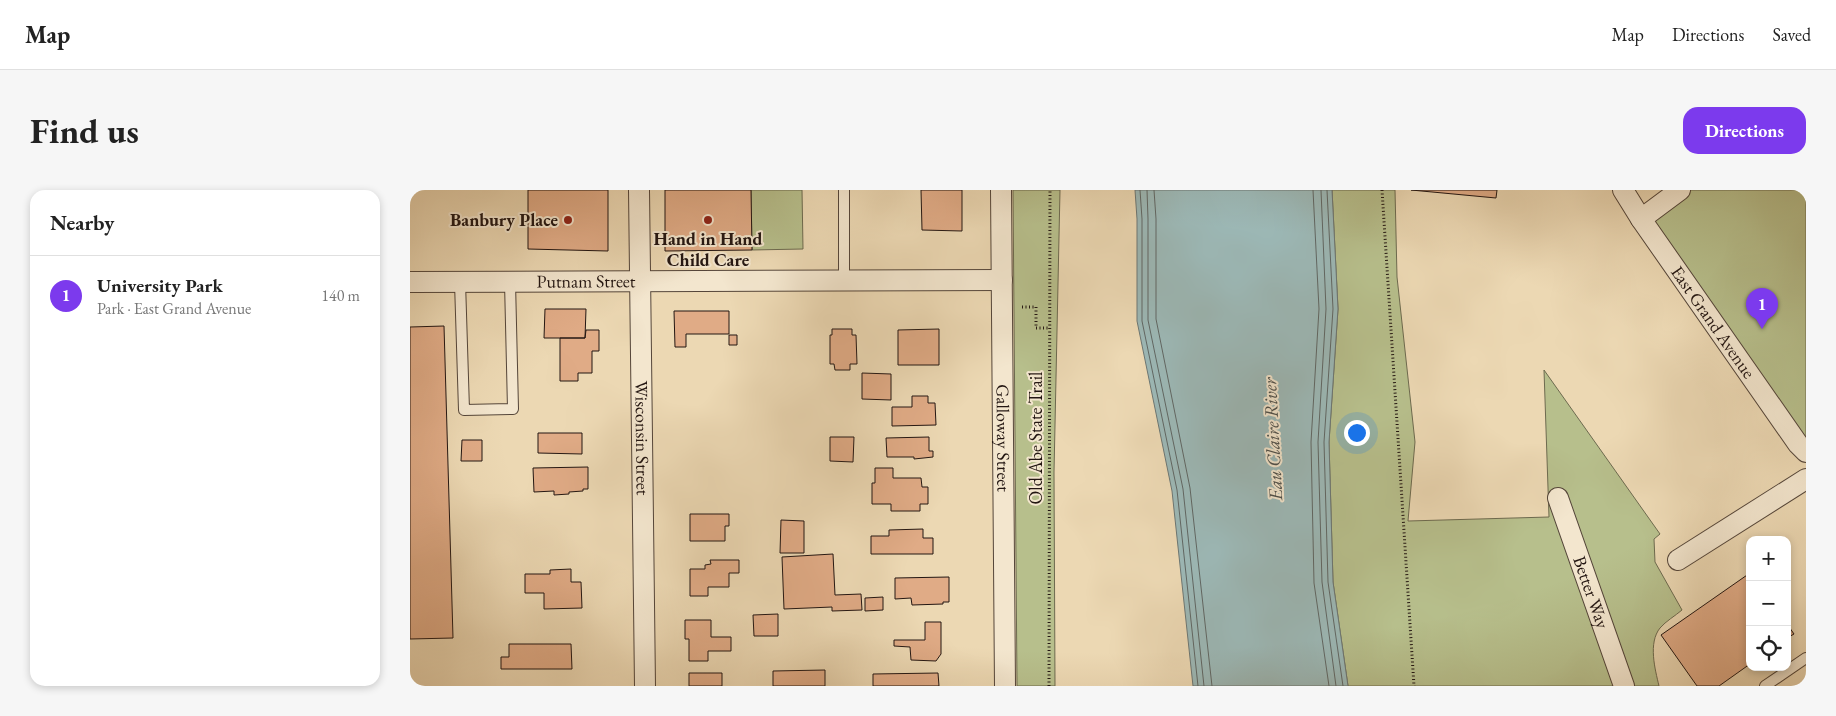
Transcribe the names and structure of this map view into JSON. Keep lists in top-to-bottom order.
{
  "streets": {
    "street": [
      "Putnam Street",
      "East Grand Avenue",
      "Wisconsin Street",
      "Galloway Street",
      "Better Way"
    ],
    "path": ["Old Abe State Trail"]
  },
  "crossings": [
    ["Putnam Street", "Wisconsin Street"],
    ["Putnam Street", "Galloway Street"]
  ],
  "water": ["Eau Claire River"],
  "places": ["Banbury Place", "Hand in Hand Child Care"],
  "page": {
    "header": "Map",
    "nav": ["Map", "Directions", "Saved"],
    "buttons": "Directions",
    "title": "Find us",
    "heading": "Nearby",
    "list": [
      {
        "mark": "1",
        "name": "University Park",
        "note": "Park · East Grand Avenue",
        "value": "140 m"
      }
    ],
    "pins": "1",
    "map_buttons": ["+", "−"]
  }
}
